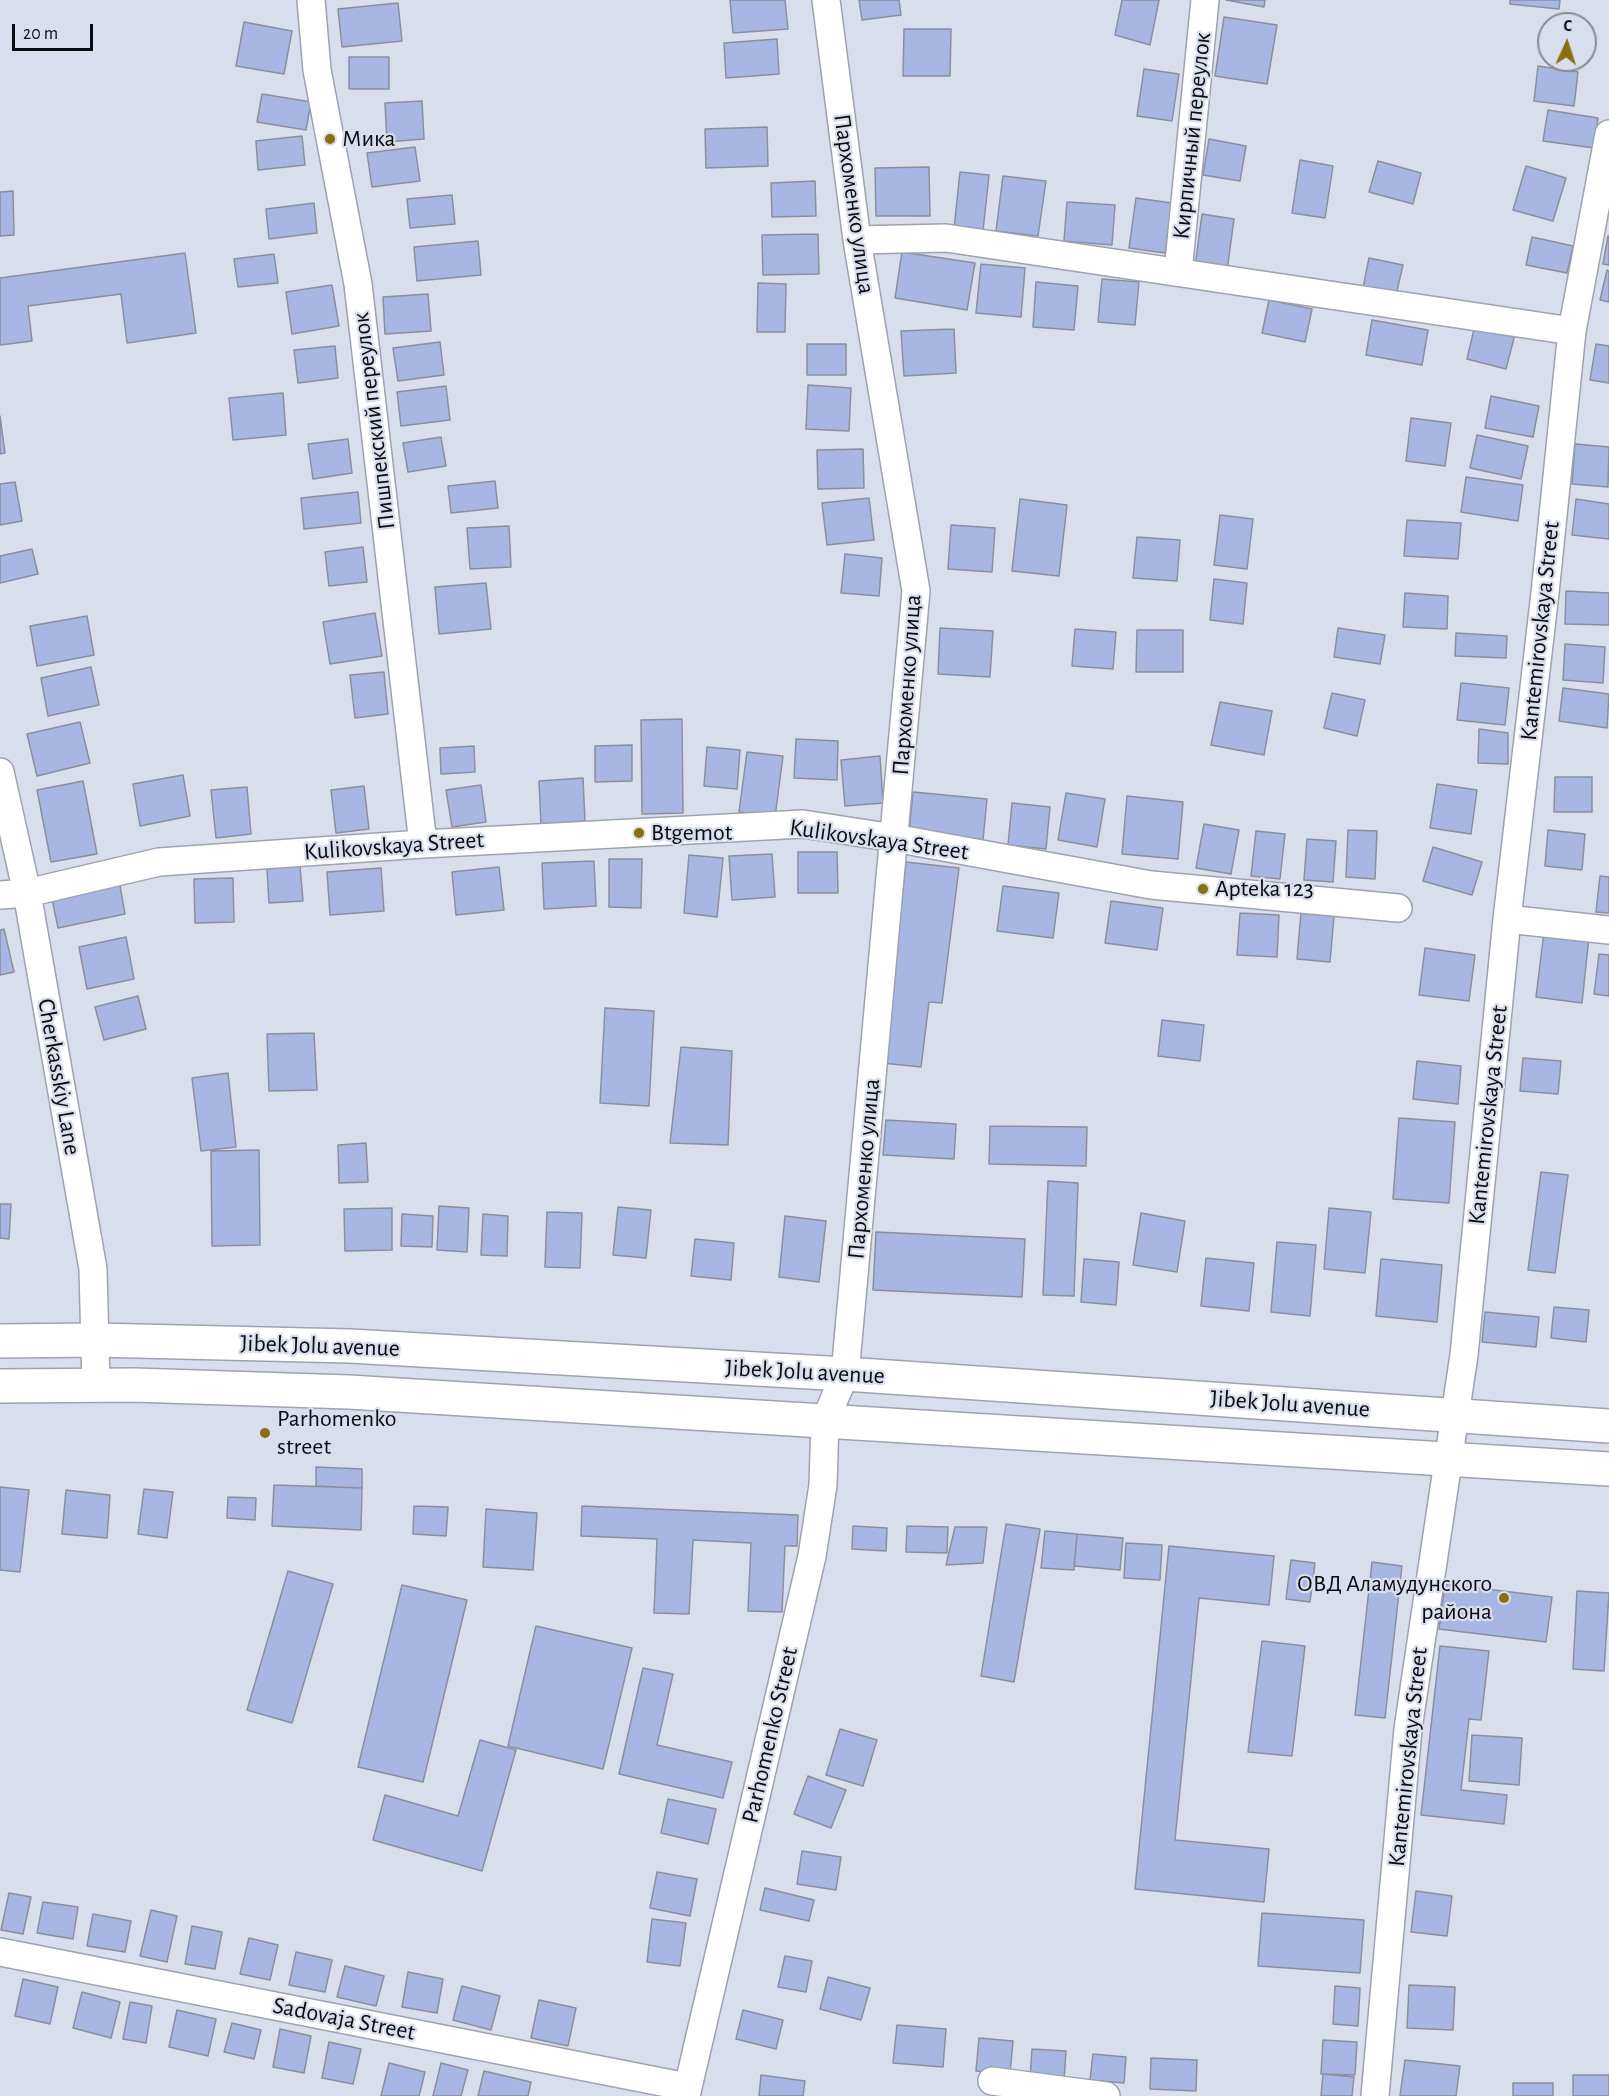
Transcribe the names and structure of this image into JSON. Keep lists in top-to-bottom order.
{
  "streets": {
    "main road": ["Jibek Jolu avenue"],
    "street": [
      "Кирпичный переулок",
      "Пархоменко улица",
      "Пишпекский переулок",
      "Kantemirovskaya Street",
      "Kulikovskaya Street",
      "Cherkasskiy Lane",
      "Parhomenko Street",
      "Sadovaja Street"
    ]
  },
  "crossings": [
    ["Пархоменко улица", "Kulikovskaya Street"],
    ["Пархоменко улица", "Jibek Jolu avenue"],
    ["Пархоменко улица", "Parhomenko Street"],
    ["Пишпекский переулок", "Kulikovskaya Street"],
    ["Kantemirovskaya Street", "Jibek Jolu avenue"],
    ["Kulikovskaya Street", "Cherkasskiy Lane"],
    ["Cherkasskiy Lane", "Jibek Jolu avenue"],
    ["Jibek Jolu avenue", "Parhomenko Street"],
    ["Parhomenko Street", "Sadovaja Street"]
  ],
  "places": [
    "Мика",
    "Btgemot",
    "Apteka 123",
    "Parhomenko street",
    "ОВД Аламудунского района"
  ],
  "scale_bar": "20 m",
  "north": "top"
}
